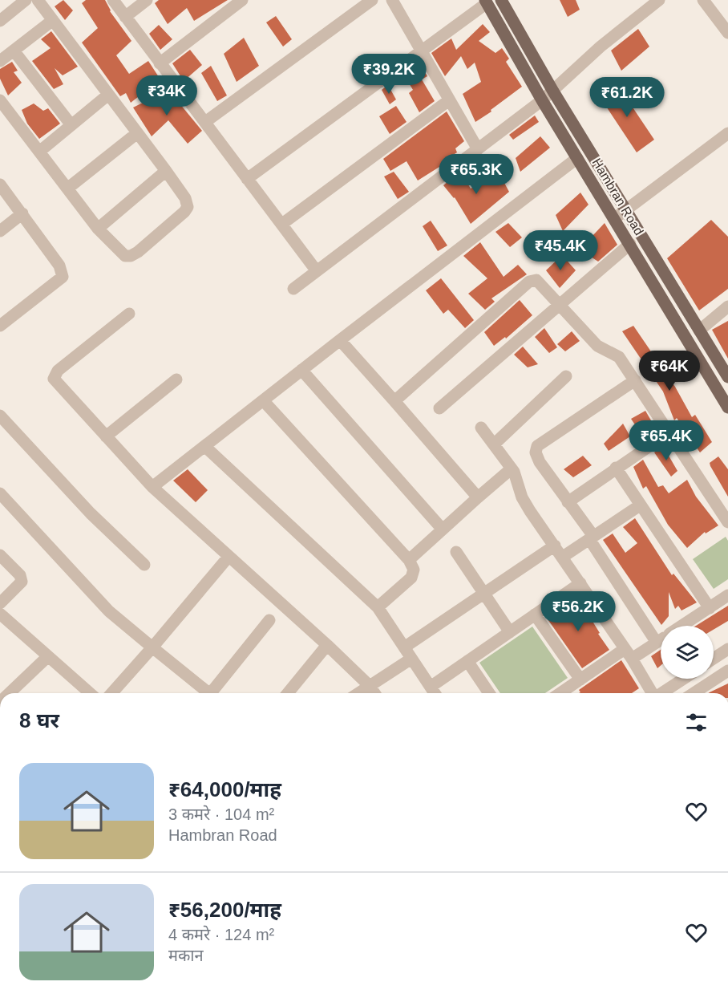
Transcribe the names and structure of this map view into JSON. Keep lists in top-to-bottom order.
{
  "streets": {
    "main road": ["Hambran Road"]
  },
  "page": {
    "price": [
      "₹39.2K",
      "₹34K",
      "₹61.2K",
      "₹65.3K",
      "₹45.4K",
      "₹64K",
      "₹65.4K",
      "₹56.2K"
    ],
    "heading": "8 घर",
    "list": [
      {
        "name": "₹64,000/माह",
        "note": "3 कमरे · 104 m² · Hambran Road"
      },
      {
        "name": "₹56,200/माह",
        "note": "4 कमरे · 124 m² · मकान"
      }
    ]
  }
}
